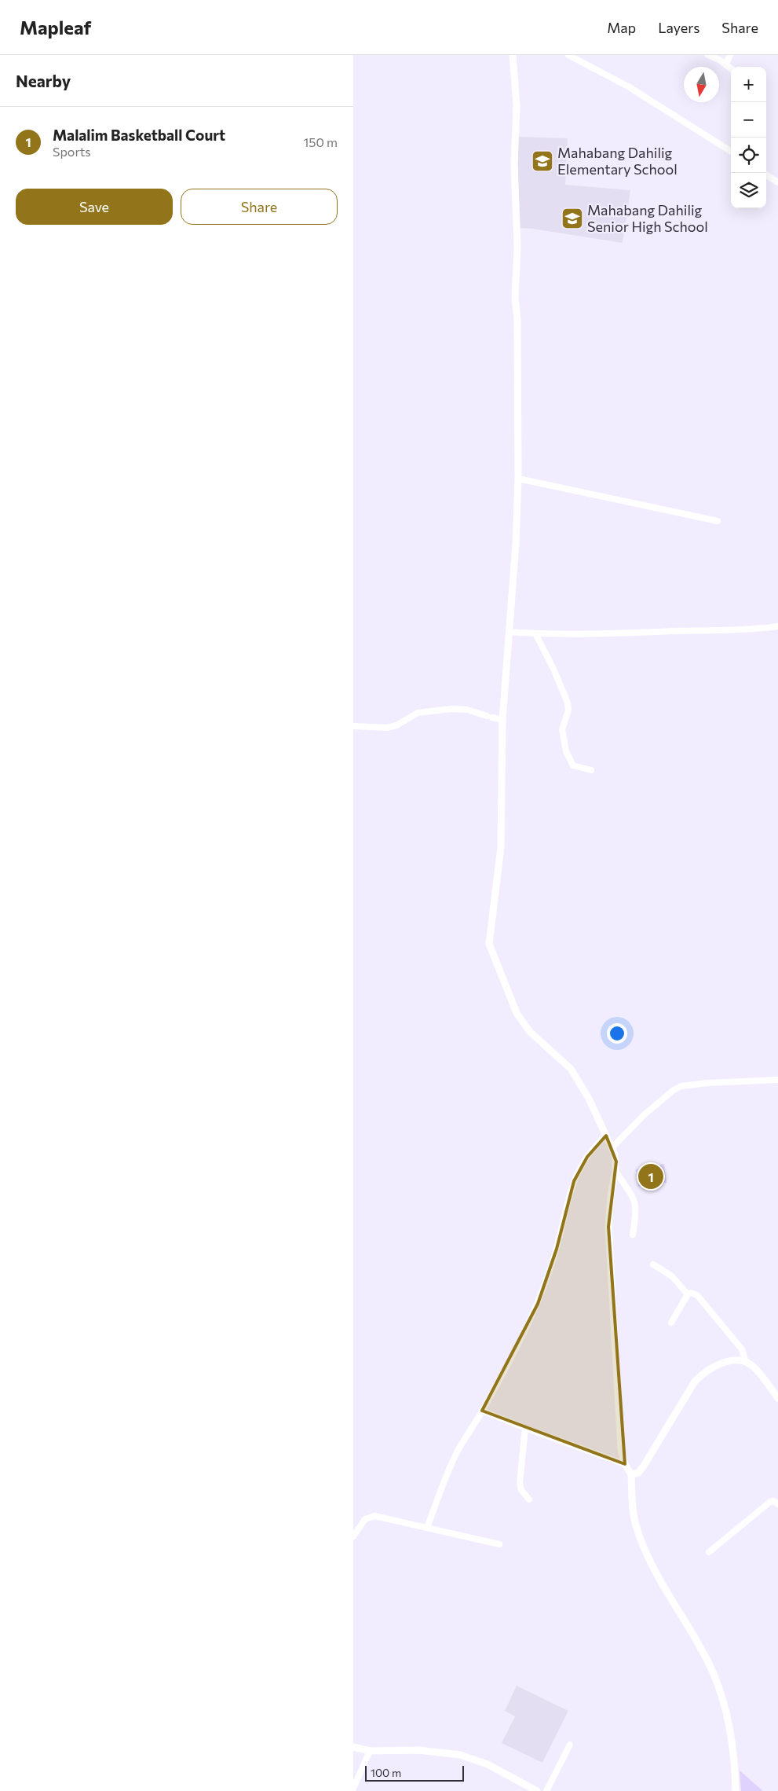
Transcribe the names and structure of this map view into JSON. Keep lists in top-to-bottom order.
{
  "places": {
    "school or university": ["Mahabang Dahilig Elementary School", "Mahabang Dahilig Senior High School"]
  },
  "scale_bar": "100 m",
  "north": "bottom",
  "page": {
    "header": "Mapleaf",
    "nav": ["Map", "Layers", "Share"],
    "heading": "Nearby",
    "map_buttons": ["+", "−"],
    "list": [
      {
        "mark": "1",
        "name": "Malalim Basketball Court",
        "note": "Sports",
        "value": "150 m"
      }
    ],
    "buttons": ["Save", "Share"],
    "pins": "1",
    "scale": "100 m"
  }
}
